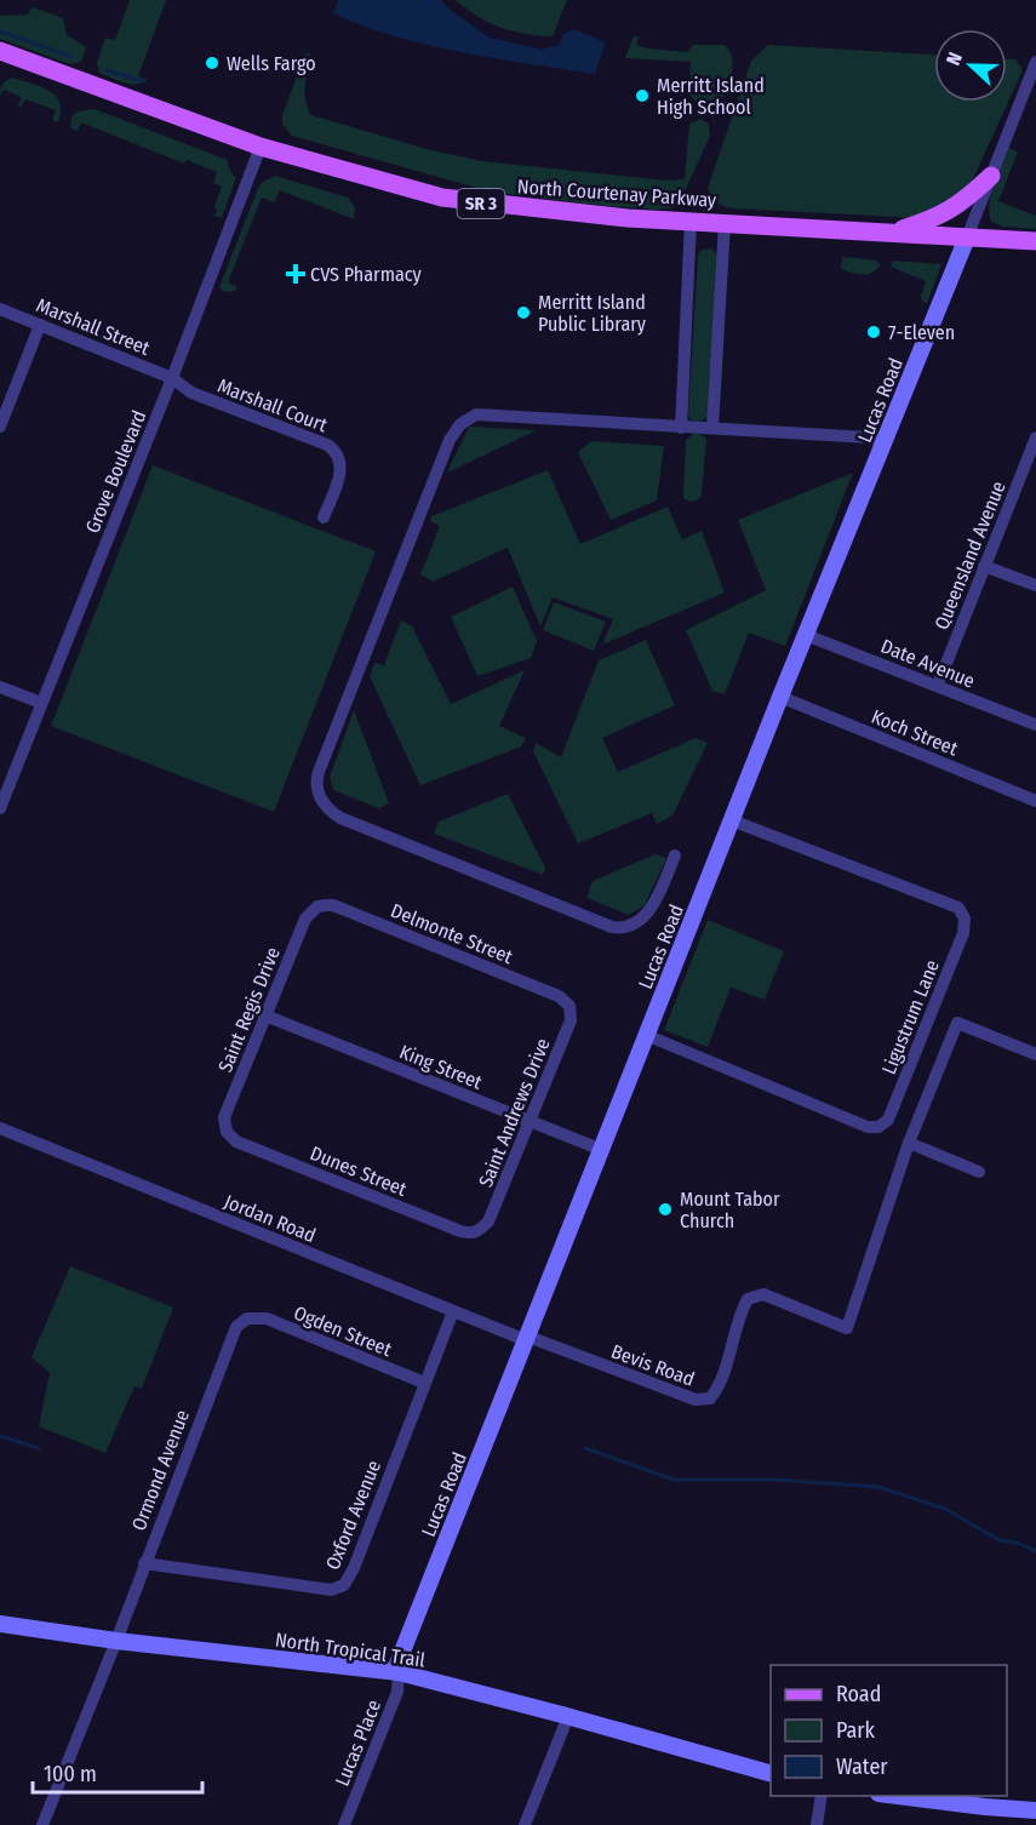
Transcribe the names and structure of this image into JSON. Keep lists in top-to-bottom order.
{
  "streets": {
    "main road": ["North Courtenay Parkway", "SR 3"],
    "street": [
      "Marshall Street",
      "Lucas Road",
      "Marshall Court",
      "Grove Boulevard",
      "Queensland Avenue",
      "Date Avenue",
      "Koch Street",
      "Delmonte Street",
      "Saint Regis Drive",
      "Ligustrum Lane",
      "King Street",
      "Saint Andrews Drive",
      "Dunes Street",
      "Jordan Road",
      "Ogden Street",
      "Bevis Road",
      "Ormond Avenue",
      "Oxford Avenue",
      "North Tropical Trail",
      "Lucas Place"
    ]
  },
  "crossings": [
    ["North Courtenay Parkway", "Lucas Road"],
    ["North Courtenay Parkway", "Grove Boulevard"],
    ["Marshall Street", "Marshall Court"],
    ["Marshall Street", "Grove Boulevard"],
    ["Lucas Road", "Date Avenue"],
    ["Lucas Road", "Koch Street"],
    ["Lucas Road", "Ligustrum Lane"],
    ["Lucas Road", "King Street"],
    ["Lucas Road", "Jordan Road"],
    ["Lucas Road", "Bevis Road"],
    ["Lucas Road", "North Tropical Trail"],
    ["Lucas Road", "Lucas Place"],
    ["Marshall Court", "Grove Boulevard"],
    ["Queensland Avenue", "Date Avenue"],
    ["Delmonte Street", "Saint Regis Drive"],
    ["Delmonte Street", "Saint Andrews Drive"],
    ["Saint Regis Drive", "King Street"],
    ["Saint Regis Drive", "Dunes Street"],
    ["King Street", "Saint Andrews Drive"],
    ["Saint Andrews Drive", "Dunes Street"],
    ["Jordan Road", "Bevis Road"],
    ["Jordan Road", "Oxford Avenue"],
    ["Ogden Street", "Ormond Avenue"],
    ["Ogden Street", "Oxford Avenue"],
    ["Ormond Avenue", "Oxford Avenue"],
    ["Ormond Avenue", "North Tropical Trail"],
    ["North Tropical Trail", "Lucas Place"]
  ],
  "places": {
    "other": [
      "Wells Fargo",
      "Merritt Island High School",
      "Merritt Island Public Library",
      "7-Eleven",
      "Mount Tabor Church"
    ],
    "health": ["CVS Pharmacy"]
  },
  "legend": ["Road", "Park", "Water"],
  "scale_bar": "100 m",
  "north": "left"
}
